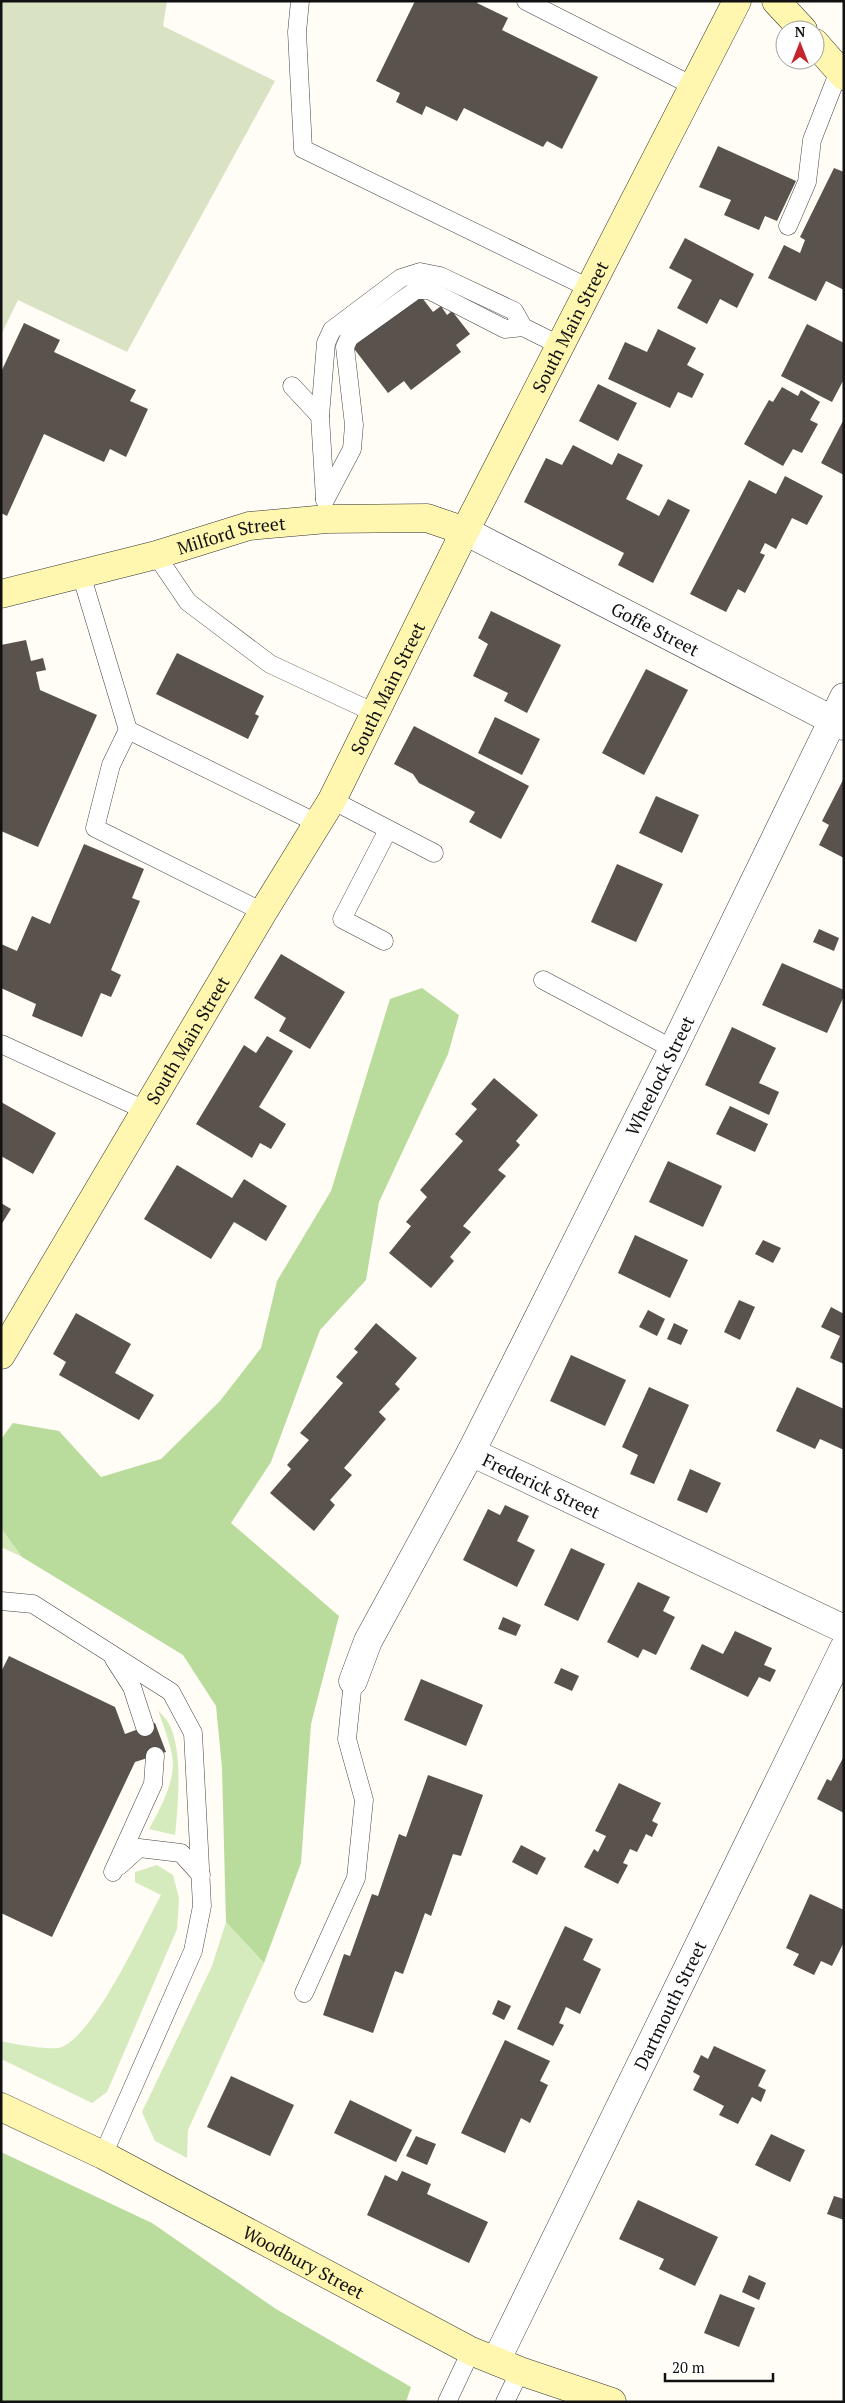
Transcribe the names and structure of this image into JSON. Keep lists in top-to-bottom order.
{
  "streets": {
    "main road": ["South Main Street", "Milford Street", "Woodbury Street"],
    "street": [
      "Goffe Street",
      "Wheelock Street",
      "Frederick Street",
      "Dartmouth Street"
    ]
  },
  "crossings": [
    ["South Main Street", "Milford Street"],
    ["South Main Street", "Goffe Street"],
    ["Milford Street", "Goffe Street"],
    ["Goffe Street", "Wheelock Street"],
    ["Wheelock Street", "Frederick Street"],
    ["Dartmouth Street", "Woodbury Street"]
  ],
  "scale_bar": "20 m",
  "north": "top"
}
